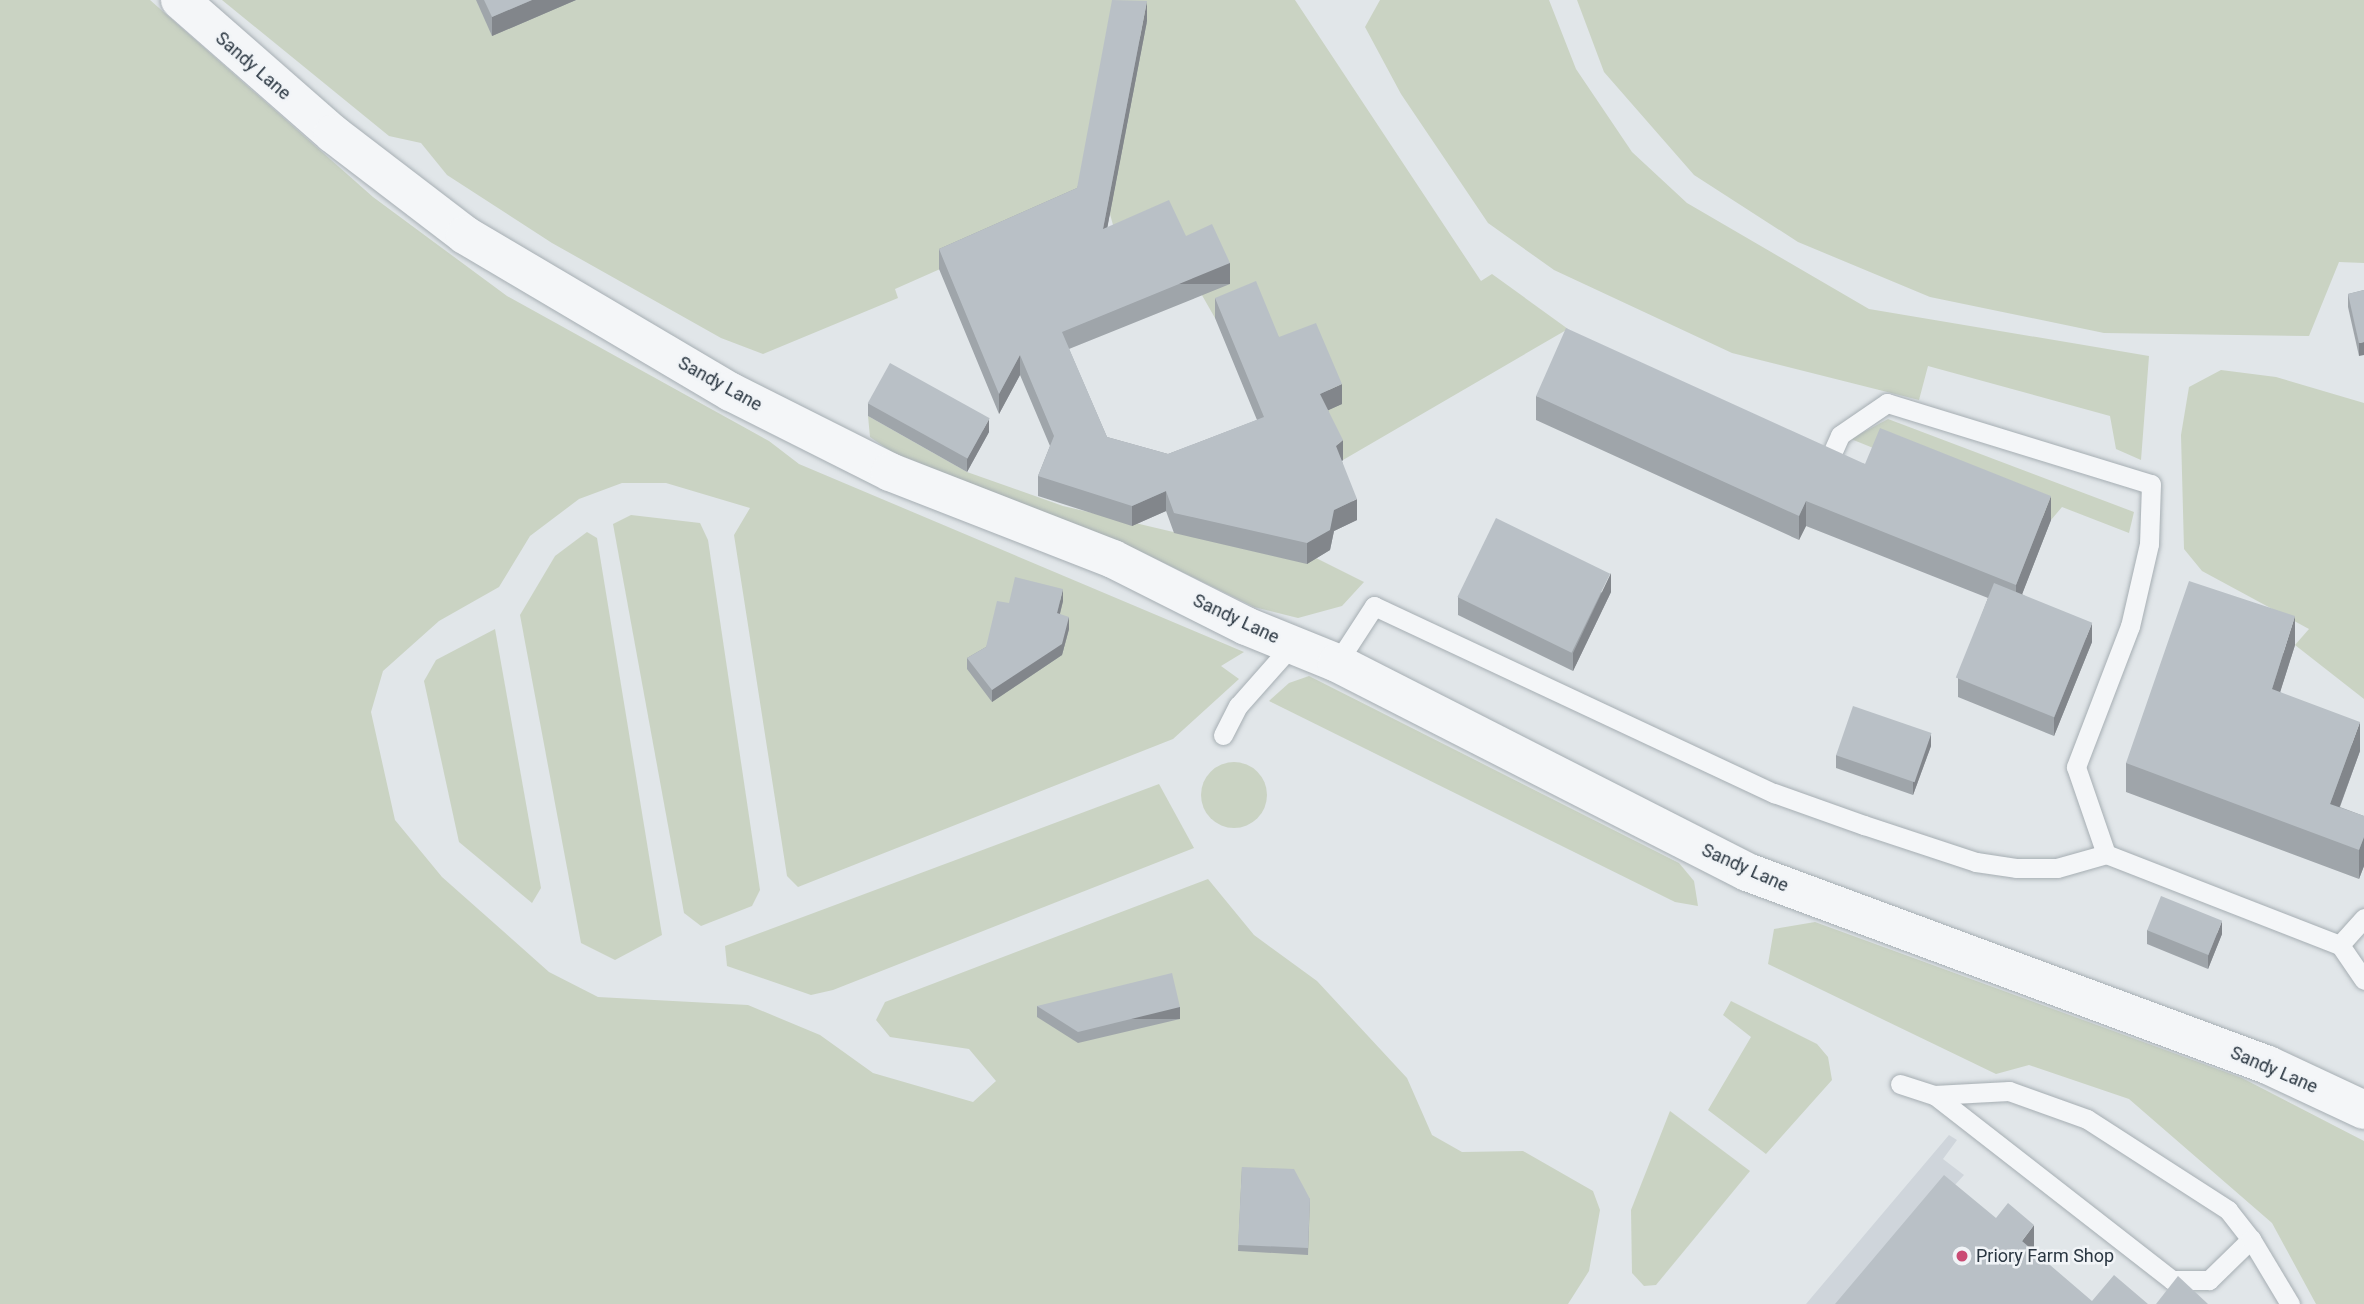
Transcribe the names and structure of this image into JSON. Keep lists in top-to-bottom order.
{
  "streets": {
    "street": ["Sandy Lane"]
  },
  "places": ["Priory Farm Shop"]
}
